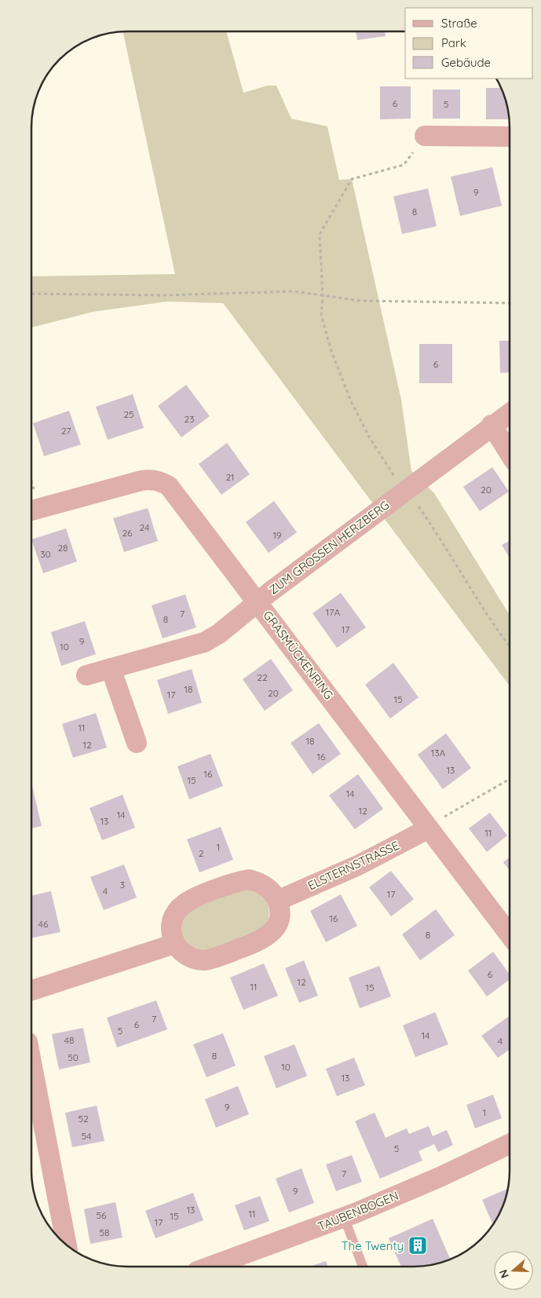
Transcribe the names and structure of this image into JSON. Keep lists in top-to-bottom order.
{
  "streets": {
    "street": [
      "ZUM GROSSEN HERZBERG",
      "GRASMÜCKENRING",
      "ELSTERNSTRASSE",
      "TAUBENBOGEN"
    ]
  },
  "crossings": [
    ["ZUM GROSSEN HERZBERG", "GRASMÜCKENRING"],
    ["GRASMÜCKENRING", "ELSTERNSTRASSE"]
  ],
  "places": {
    "building": ["The Twenty"]
  },
  "house_numbers": [
    "6",
    "5",
    "9",
    "8",
    "6",
    "25",
    "23",
    "27",
    "21",
    "20",
    "24",
    "26",
    "19",
    "28",
    "30",
    "17A",
    "7",
    "8",
    "17",
    "9",
    "10",
    "22",
    "18",
    "20",
    "17",
    "15",
    "11",
    "18",
    "12",
    "13A",
    "16",
    "13",
    "16",
    "15",
    "14",
    "12",
    "14",
    "13",
    "11",
    "1",
    "2",
    "3",
    "4",
    "17",
    "16",
    "46",
    "8",
    "6",
    "12",
    "11",
    "15",
    "7",
    "6",
    "5",
    "14",
    "48",
    "4",
    "8",
    "50",
    "10",
    "13",
    "9",
    "1",
    "52",
    "54",
    "5",
    "7",
    "9",
    "13",
    "11",
    "56",
    "15",
    "17",
    "58"
  ],
  "legend": ["Straße", "Park", "Gebäude"],
  "north": "left"
}
